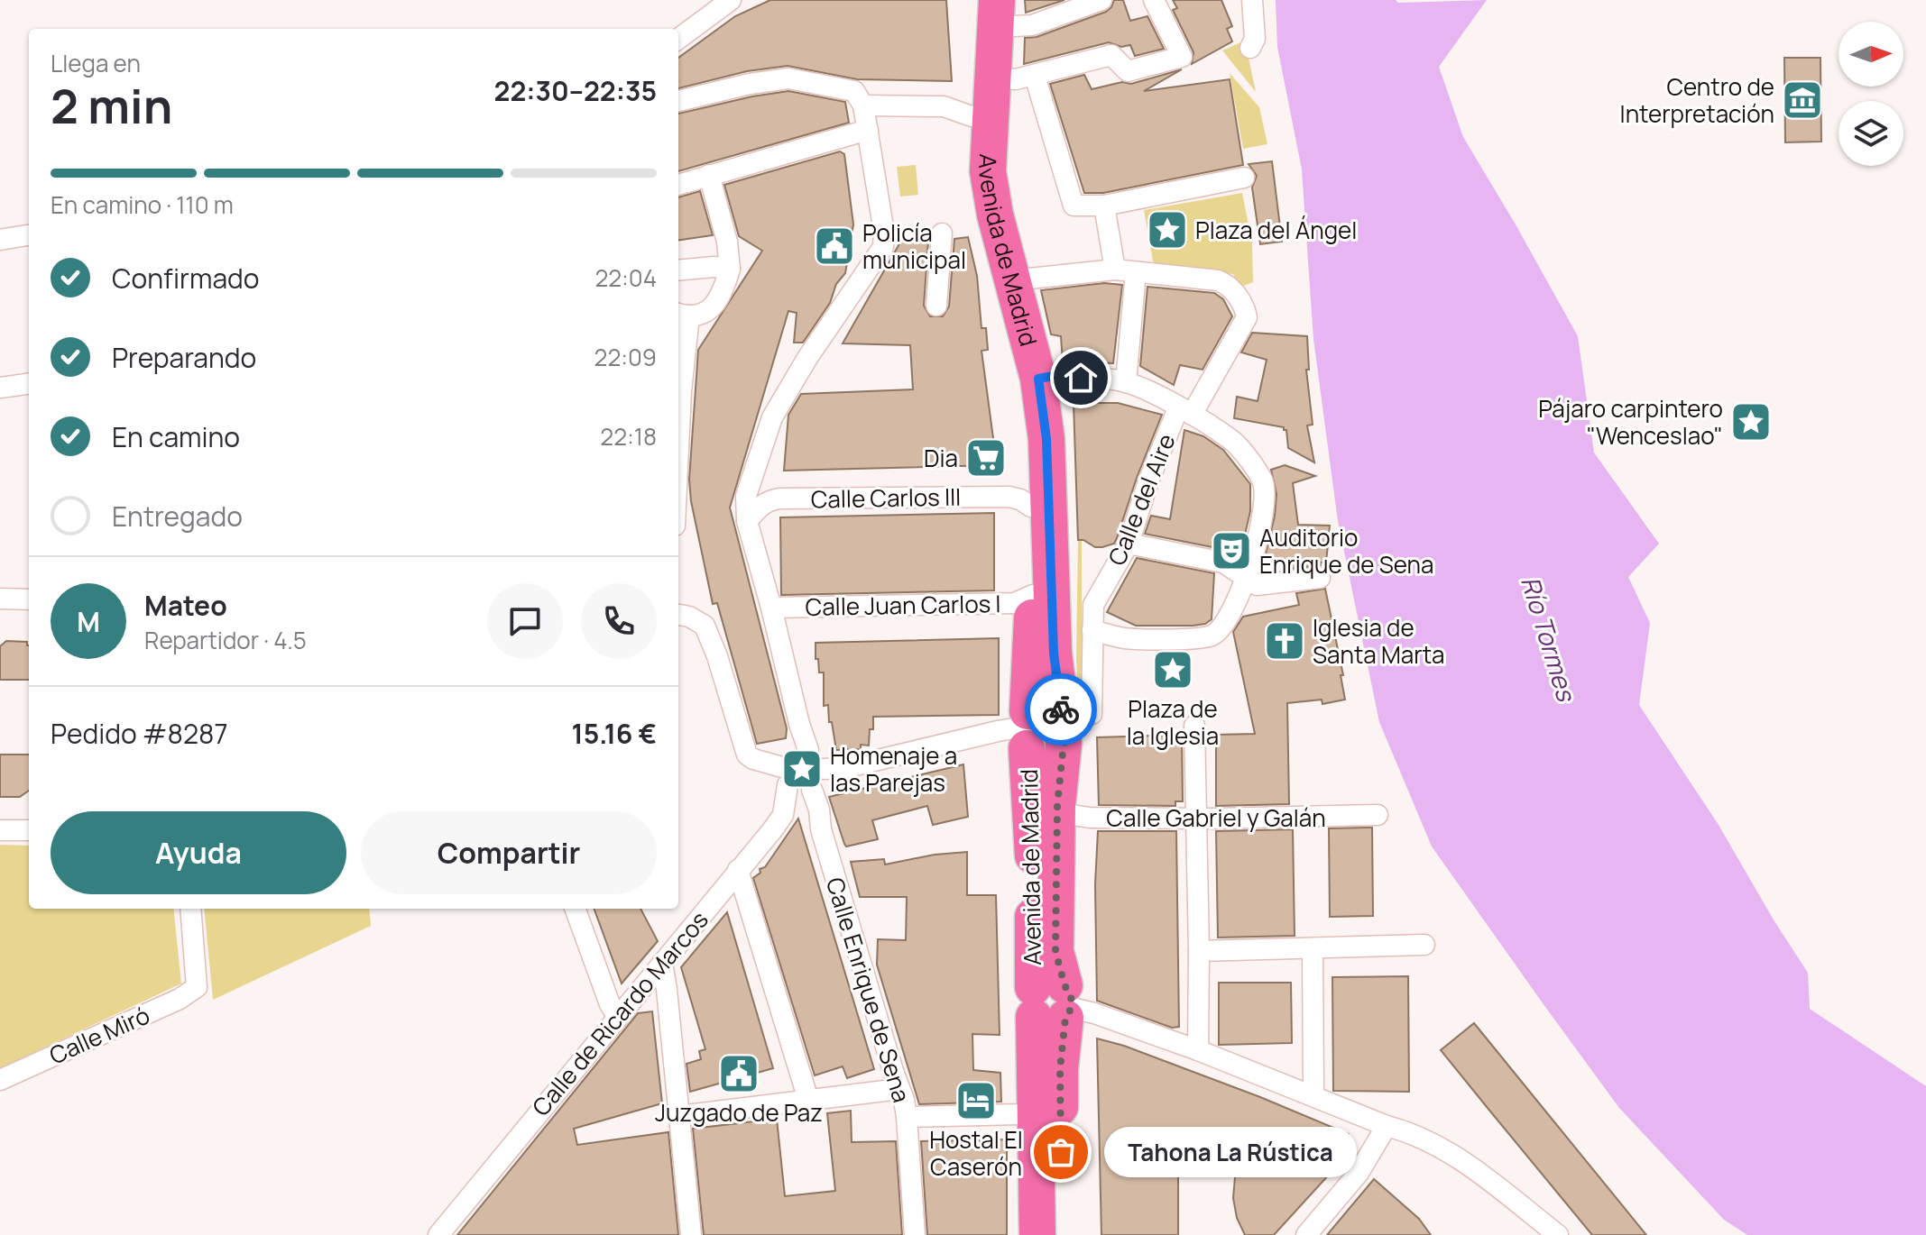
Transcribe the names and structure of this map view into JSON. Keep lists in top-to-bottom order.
{
  "streets": {
    "highway": ["Avenida de Madrid"],
    "street": [
      "Calle Carlos III",
      "Calle del Aire",
      "Calle Juan Carlos I",
      "Calle Gabriel y Galán",
      "Calle Enrique de Sena",
      "Calle de Ricardo Marcos",
      "Calle Miró"
    ]
  },
  "crossings": [
    ["Avenida de Madrid", "Calle Carlos III"],
    ["Avenida de Madrid", "Calle Juan Carlos I"],
    ["Avenida de Madrid", "Calle Gabriel y Galán"],
    ["Calle Enrique de Sena", "Calle de Ricardo Marcos"]
  ],
  "water": ["Río Tormes"],
  "places": {
    "museum": ["Centro de Interpretación"],
    "place": [
      "Plaza del Ángel",
      "Pájaro carpintero \"Wenceslao\"",
      "Plaza de la Iglesia",
      "Homenaje a las Parejas"
    ],
    "public building": ["Policía municipal", "Juzgado de Paz"],
    "supermarket": ["Dia"],
    "theatre": ["Auditorio Enrique de Sena"],
    "church": ["Iglesia de Santa Marta"],
    "hotel": ["Hostal El Caserón"],
    "other": ["Tahona La Rústica"]
  },
  "north": "right",
  "page": {
    "heading": ["2 min", "Llega en", "22:30–22:35"],
    "panel": [
      "Mateo",
      "Repartidor · 4.5",
      "Pedido #8287",
      "15.16 €"
    ],
    "bar": "En camino · 110 m",
    "list": [
      ["Confirmado", "22:04"],
      ["Preparando", "22:09"],
      ["En camino", "22:18"],
      "Entregado"
    ],
    "round": "M",
    "buttons": ["Ayuda", "Compartir"],
    "bubble": "Tahona La Rústica"
  }
}
